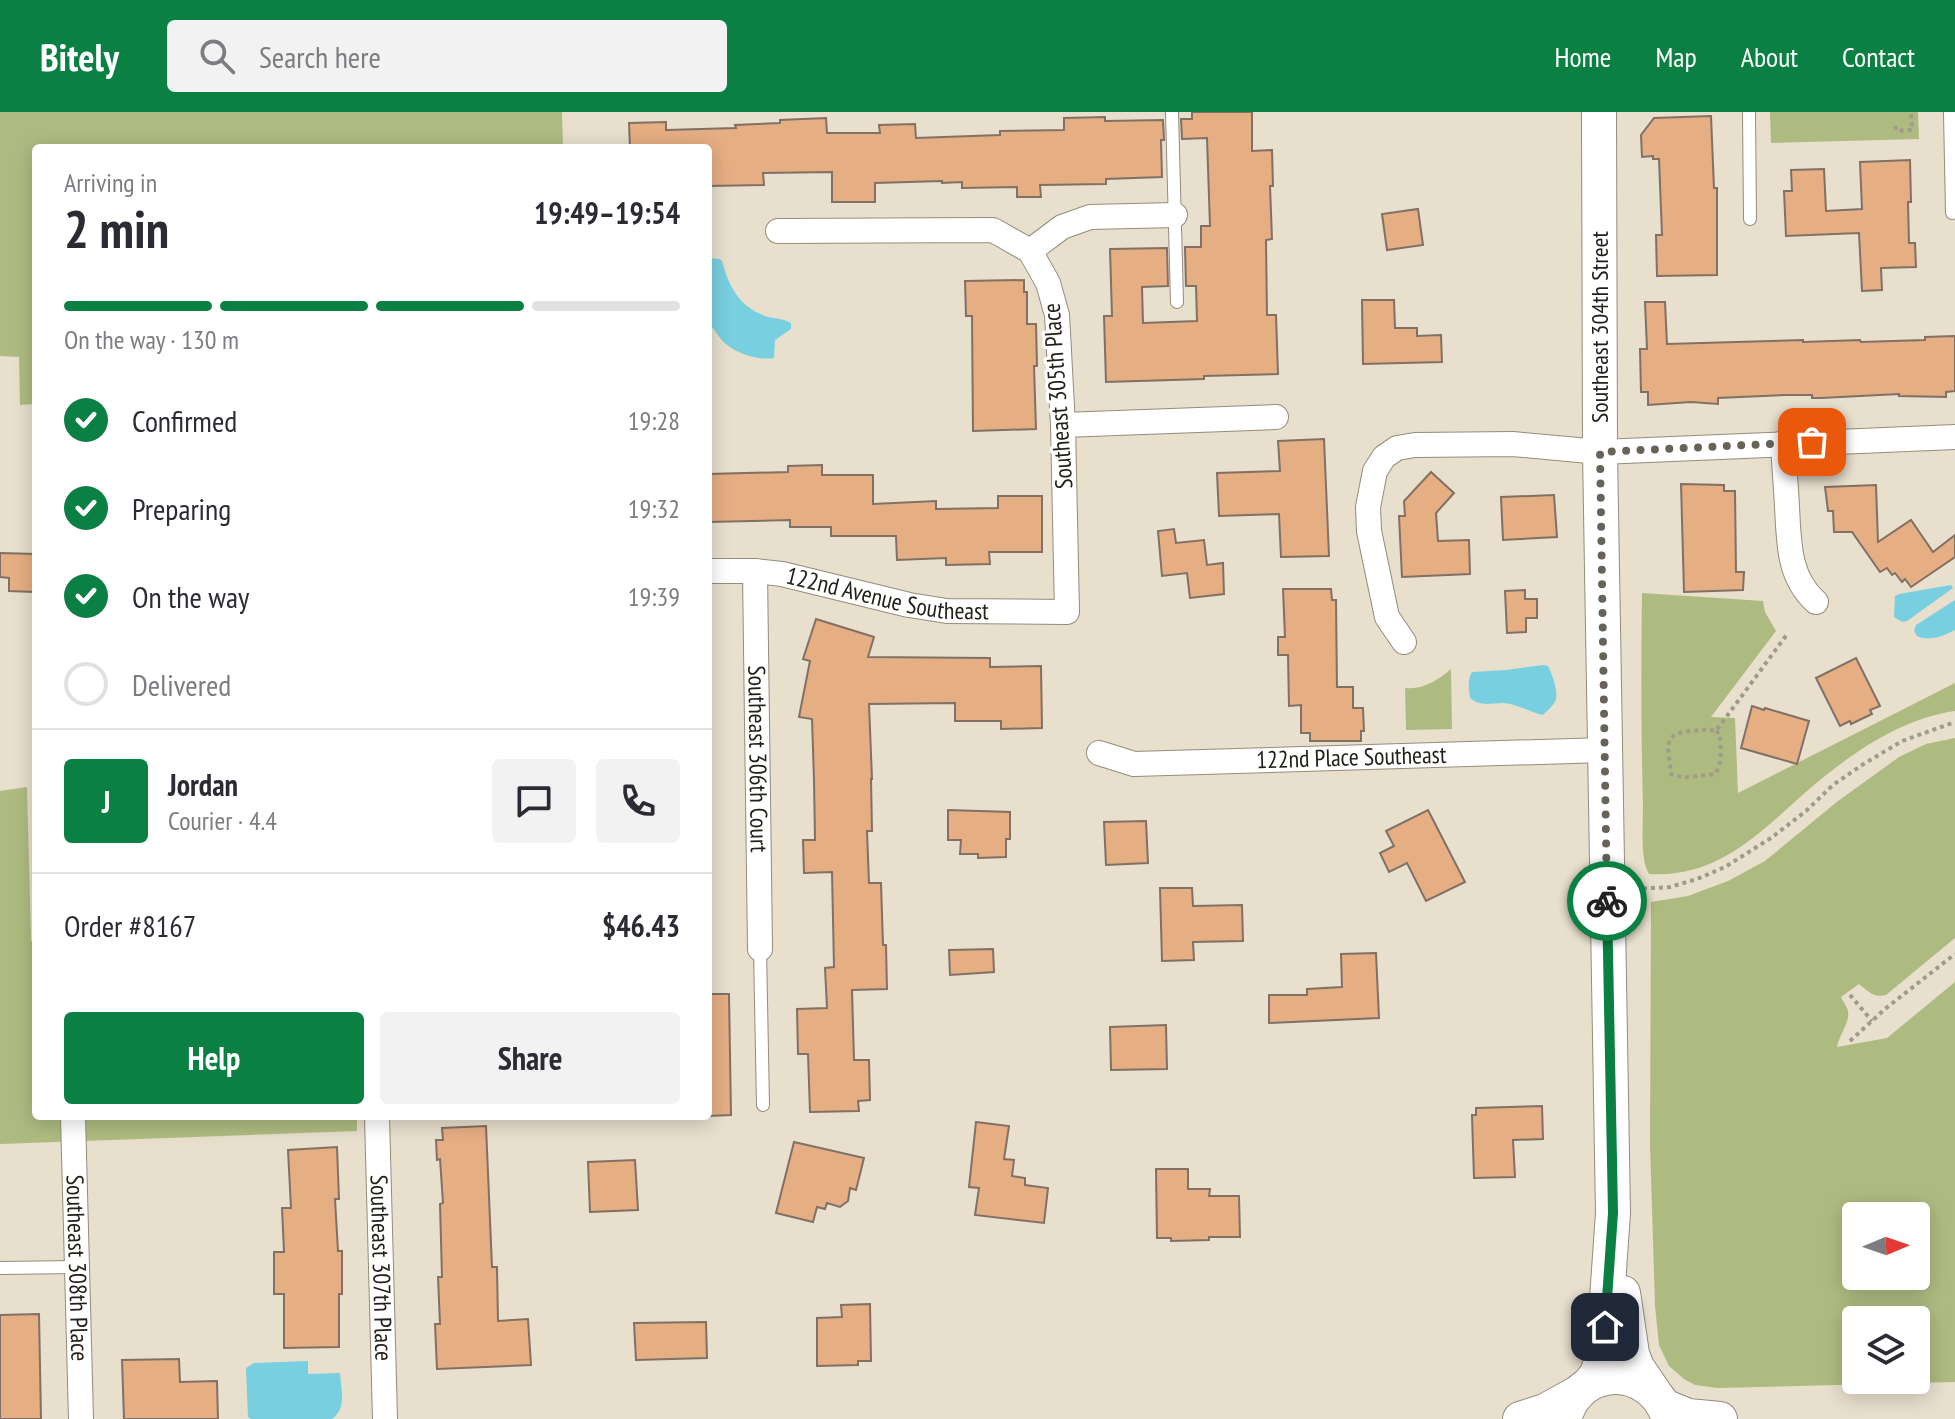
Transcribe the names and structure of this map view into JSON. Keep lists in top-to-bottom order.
{
  "streets": {
    "street": [
      "Southeast 304th Street",
      "Southeast 305th Place",
      "122nd Avenue Southeast",
      "122nd Place Southeast",
      "Southeast 306th Court",
      "Southeast 308th Place",
      "Southeast 307th Place"
    ]
  },
  "crossings": [
    ["Southeast 304th Street", "122nd Place Southeast"],
    ["Southeast 305th Place", "122nd Avenue Southeast"],
    ["122nd Avenue Southeast", "Southeast 306th Court"]
  ],
  "north": "right",
  "page": {
    "header": "Bitely",
    "search": "Search here",
    "nav": [
      "Home",
      "Map",
      "About",
      "Contact"
    ],
    "heading": ["2 min", "Arriving in", "19:49–19:54"],
    "panel": [
      "Jordan",
      "Courier · 4.4",
      "Order #8167",
      "$46.43"
    ],
    "bar": "On the way · 130 m",
    "list": [
      ["Confirmed", "19:28"],
      ["Preparing", "19:32"],
      ["On the way", "19:39"],
      "Delivered"
    ],
    "round": "J",
    "buttons": ["Help", "Share"]
  }
}
